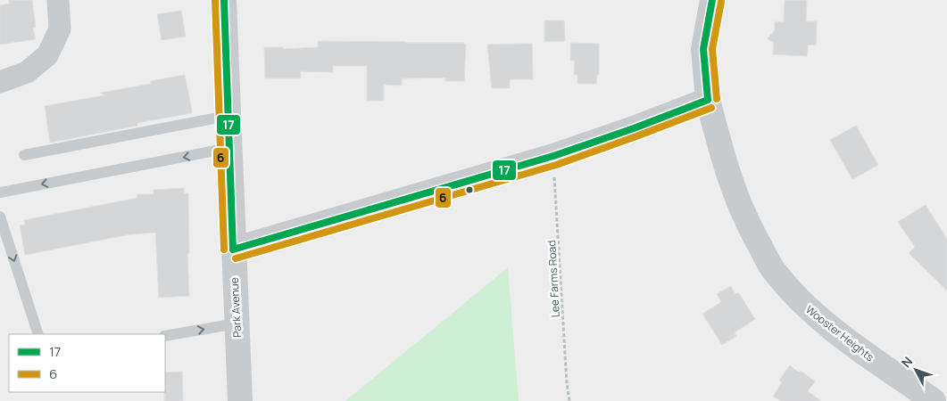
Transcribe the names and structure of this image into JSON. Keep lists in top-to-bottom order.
{
  "streets": {
    "main road": ["Park Avenue", "Wooster Heights"],
    "path": ["Lee Farms Road"]
  },
  "lines": ["transit line 17", "transit line 6"],
  "legend": ["17", "6"],
  "north": "top left"
}
